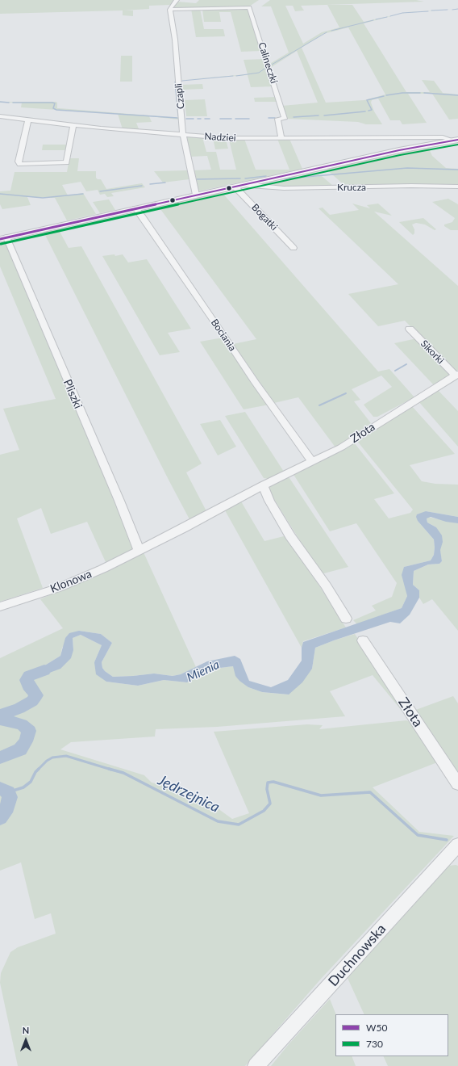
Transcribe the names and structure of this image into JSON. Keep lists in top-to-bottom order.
{
  "streets": {
    "street": [
      "Calineczki",
      "Czapli",
      "Nadziei",
      "Krucza",
      "Bogatki",
      "Bociania",
      "Sikorki",
      "Pliszki",
      "Złota",
      "Klonowa",
      "Duchnowska"
    ]
  },
  "crossings": [
    ["Calineczki", "Czapli"],
    ["Calineczki", "Nadziei"],
    ["Czapli", "Nadziei"],
    ["Bociania", "Złota"],
    ["Sikorki", "Złota"],
    ["Pliszki", "Złota"],
    ["Pliszki", "Klonowa"],
    ["Złota", "Klonowa"]
  ],
  "water": ["Mienia", "Jędrzejnica"],
  "lines": ["transit line W50", "transit line 730"],
  "legend": ["W50", "730"],
  "north": "top"
}
